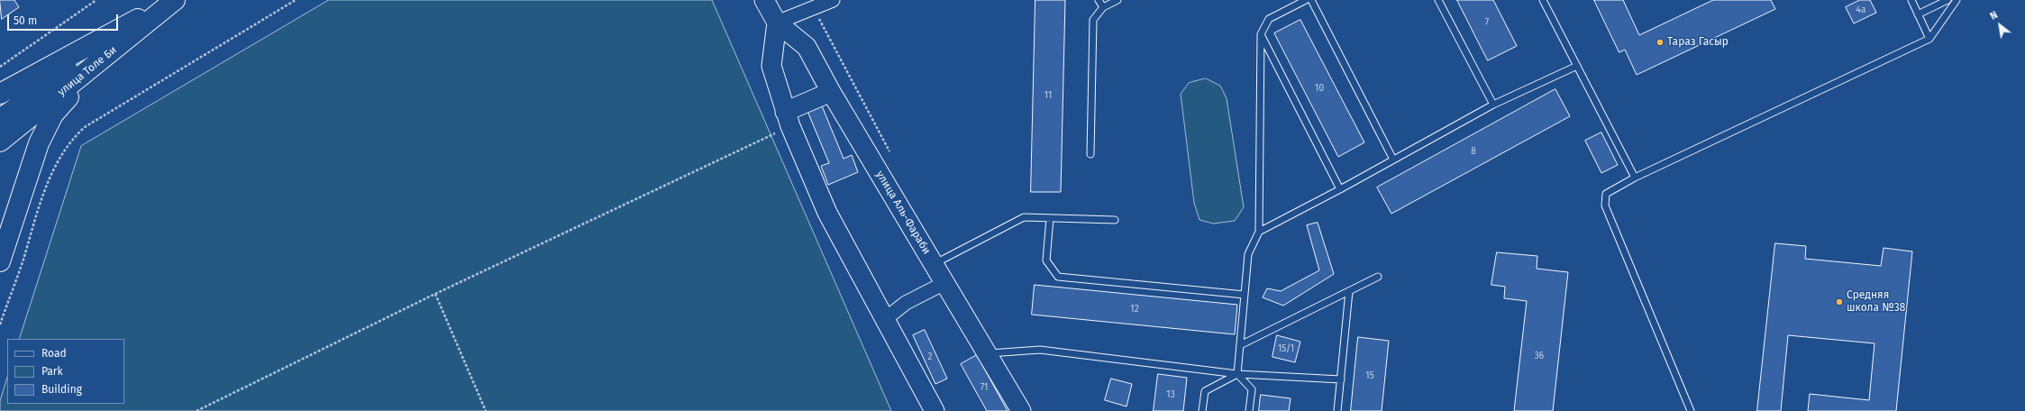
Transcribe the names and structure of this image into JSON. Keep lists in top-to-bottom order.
{
  "streets": {
    "main road": ["улица Толе Би", "улица Аль-Фараби"]
  },
  "places": ["Тараз Гасыр", "Средняя школа №38"],
  "house_numbers": [
    "4а",
    "7",
    "10",
    "11",
    "8",
    "12",
    "15/1",
    "36",
    "2",
    "15",
    "71",
    "13"
  ],
  "legend": ["Road", "Park", "Building"],
  "scale_bar": "50 m",
  "north": "top left"
}
